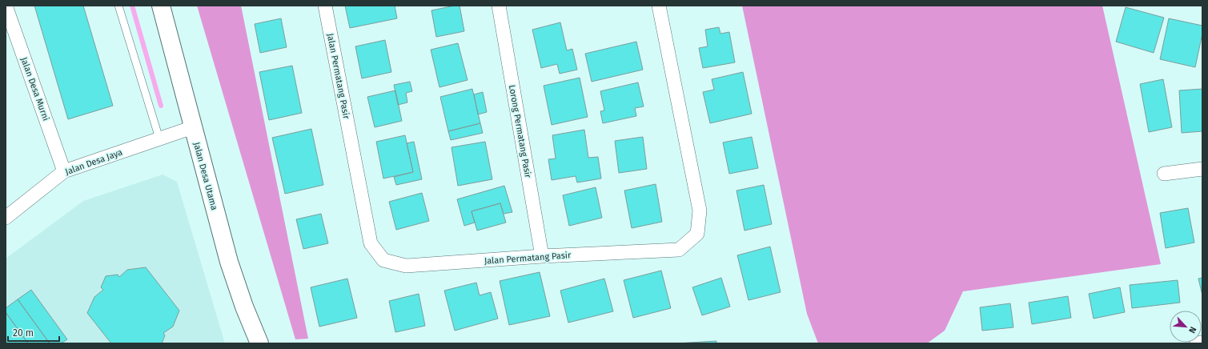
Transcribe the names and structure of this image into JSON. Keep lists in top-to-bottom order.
{
  "streets": {
    "street": [
      "Jalan Permatang Pasir",
      "Jalan Desa Murni",
      "Lorong Permatang Pasir",
      "Jalan Desa Jaya",
      "Jalan Desa Utama"
    ]
  },
  "crossings": [
    ["Jalan Permatang Pasir", "Lorong Permatang Pasir"],
    ["Jalan Desa Murni", "Jalan Desa Jaya"],
    ["Jalan Desa Jaya", "Jalan Desa Utama"]
  ],
  "scale_bar": "20 m",
  "north": "bottom right"
}
